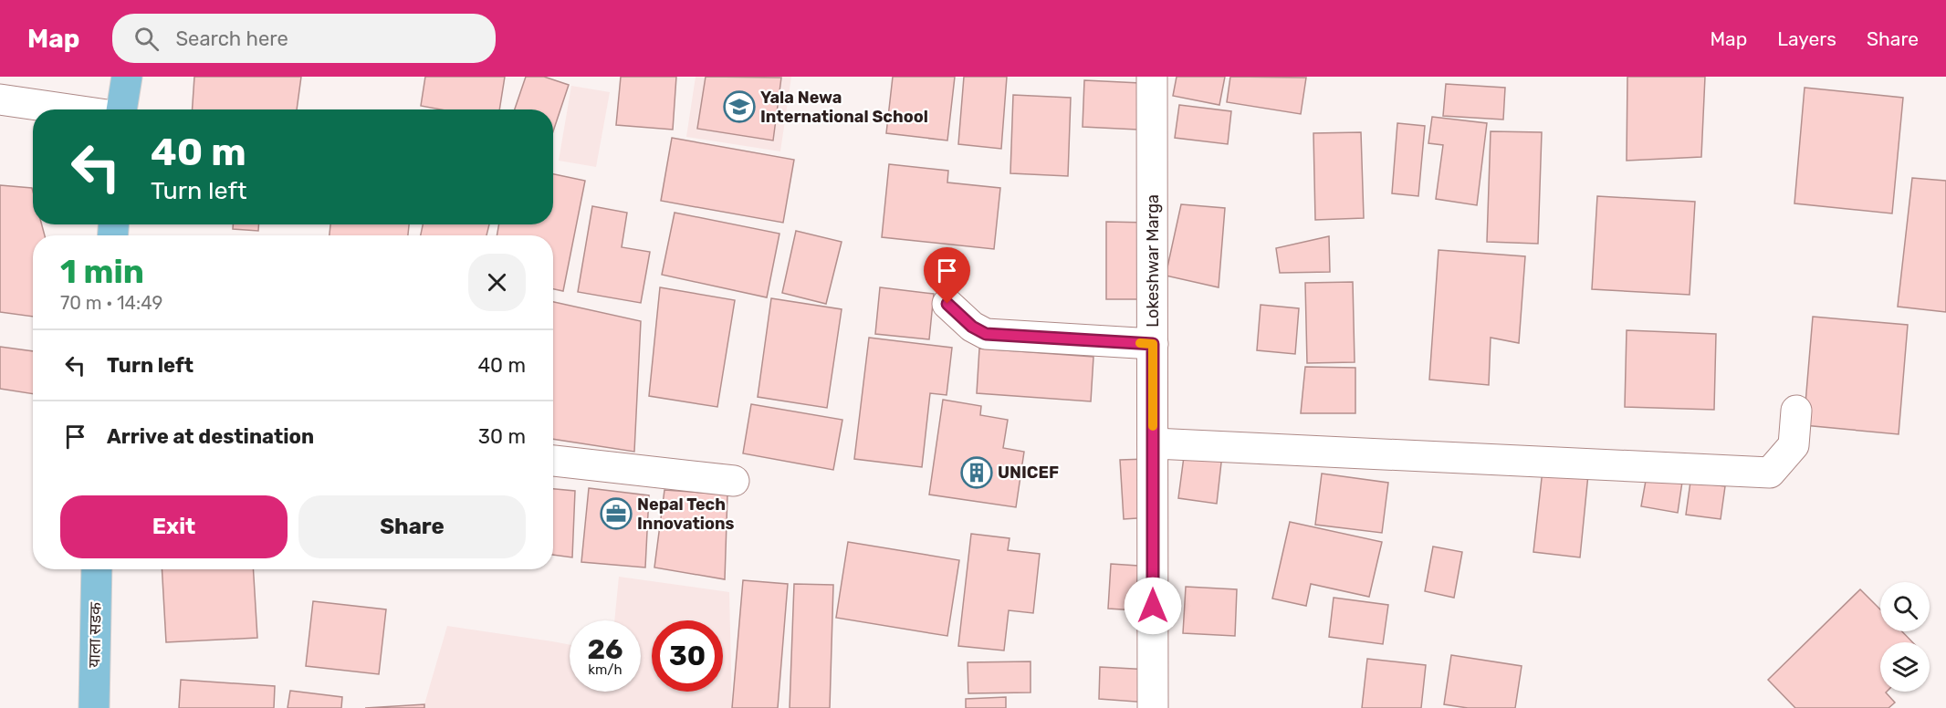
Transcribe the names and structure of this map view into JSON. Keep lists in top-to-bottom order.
{
  "streets": {
    "main road": ["याला सडक"],
    "street": ["Lokeshwar Marga"]
  },
  "places": {
    "school or university": ["Yala Newa International School"],
    "building": ["UNICEF"],
    "office": ["Nepal Tech Innovations"]
  },
  "page": {
    "header": "Map",
    "search": "Search here",
    "nav": ["Map", "Layers", "Share"],
    "turn": ["40 m", "Turn left"],
    "heading": ["1 min", "70 m · 14:49"],
    "list": [
      {
        "name": "Turn left",
        "value": "40 m"
      },
      {
        "name": "Arrive at destination",
        "value": "30 m"
      }
    ],
    "buttons": ["Exit", "Share"],
    "speed": "26 km/h",
    "limit": "30"
  }
}
